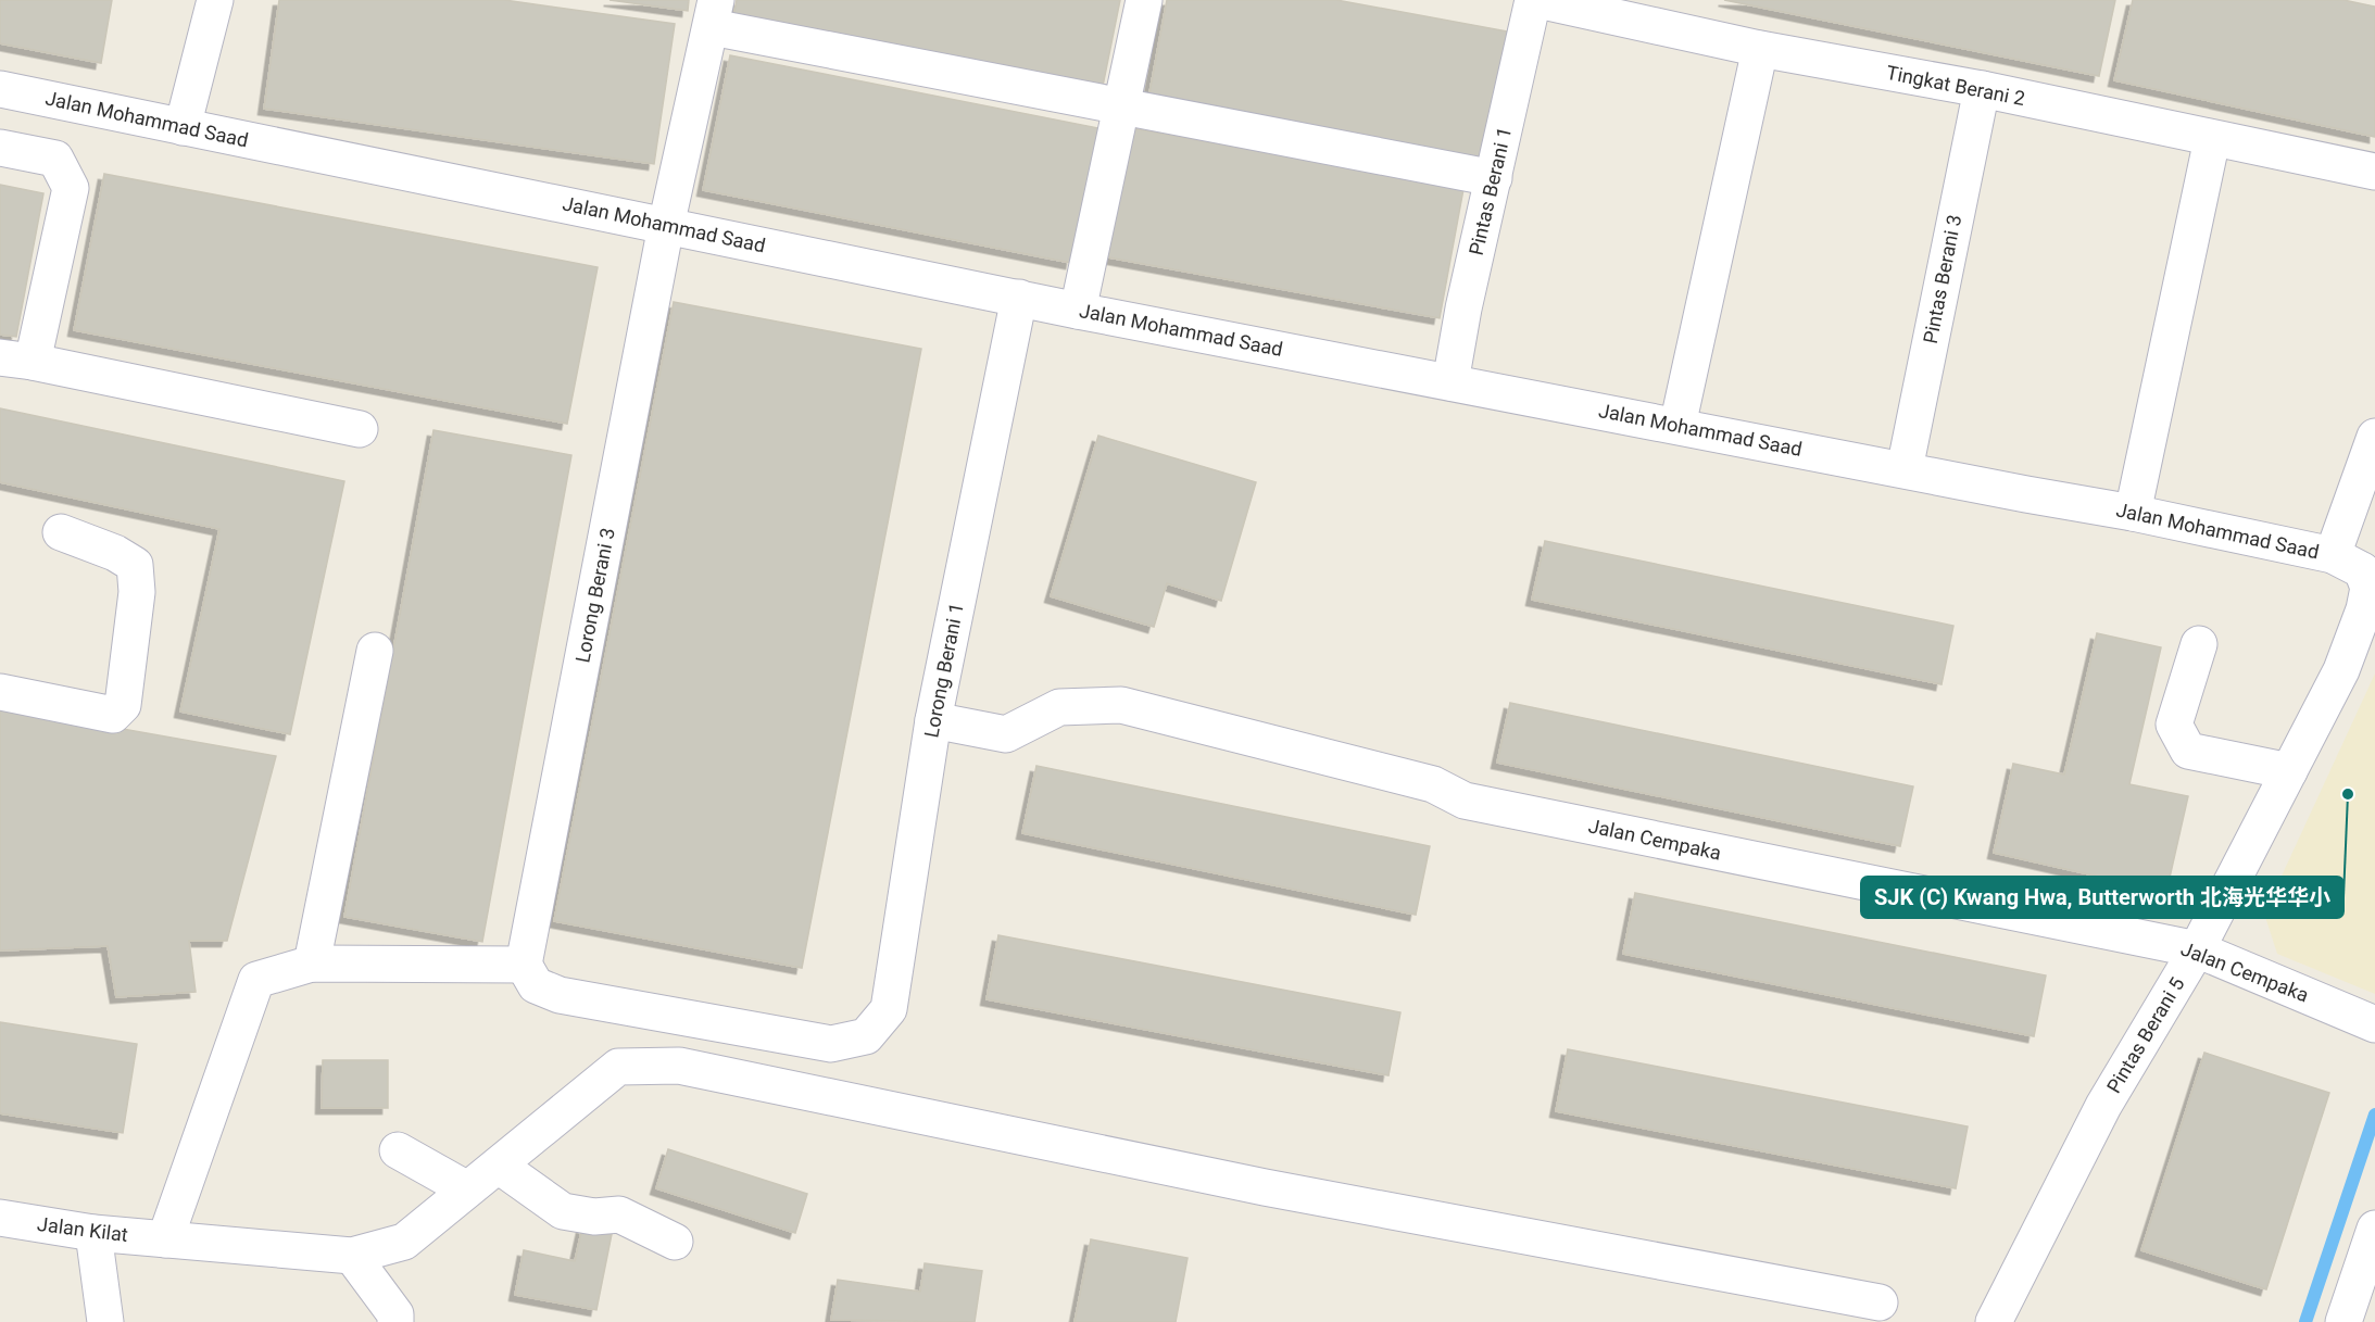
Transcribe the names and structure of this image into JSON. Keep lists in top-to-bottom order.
{
  "streets": {
    "street": [
      "Tingkat Berani 2",
      "Jalan Mohammad Saad",
      "Pintas Berani 1",
      "Pintas Berani 3",
      "Lorong Berani 3",
      "Lorong Berani 1",
      "Jalan Cempaka",
      "Pintas Berani 5",
      "Jalan Kilat"
    ]
  },
  "crossings": [
    ["Tingkat Berani 2", "Pintas Berani 1"],
    ["Tingkat Berani 2", "Pintas Berani 3"],
    ["Jalan Mohammad Saad", "Pintas Berani 1"],
    ["Jalan Mohammad Saad", "Pintas Berani 3"],
    ["Jalan Mohammad Saad", "Lorong Berani 3"],
    ["Jalan Mohammad Saad", "Lorong Berani 1"],
    ["Jalan Mohammad Saad", "Pintas Berani 5"],
    ["Lorong Berani 3", "Lorong Berani 1"],
    ["Lorong Berani 1", "Jalan Cempaka"],
    ["Jalan Cempaka", "Pintas Berani 5"]
  ],
  "places": ["SJK (C) Kwang Hwa, Butterworth 北海光华华小"]
}
